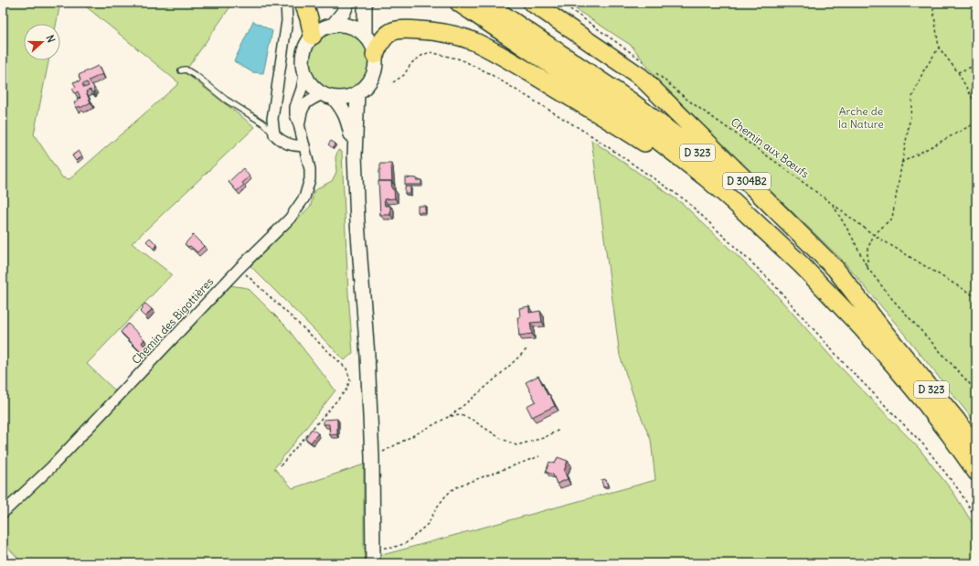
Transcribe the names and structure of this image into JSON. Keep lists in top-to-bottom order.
{
  "streets": {
    "highway": ["D 323", "D 304B2"],
    "street": ["Chemin des Bigottières"],
    "path": ["Chemin aux Bœufs"]
  },
  "crossings": [
    ["D 323", "D 304B2"]
  ],
  "parks": ["Arche de la Nature"],
  "north": "right"
}
